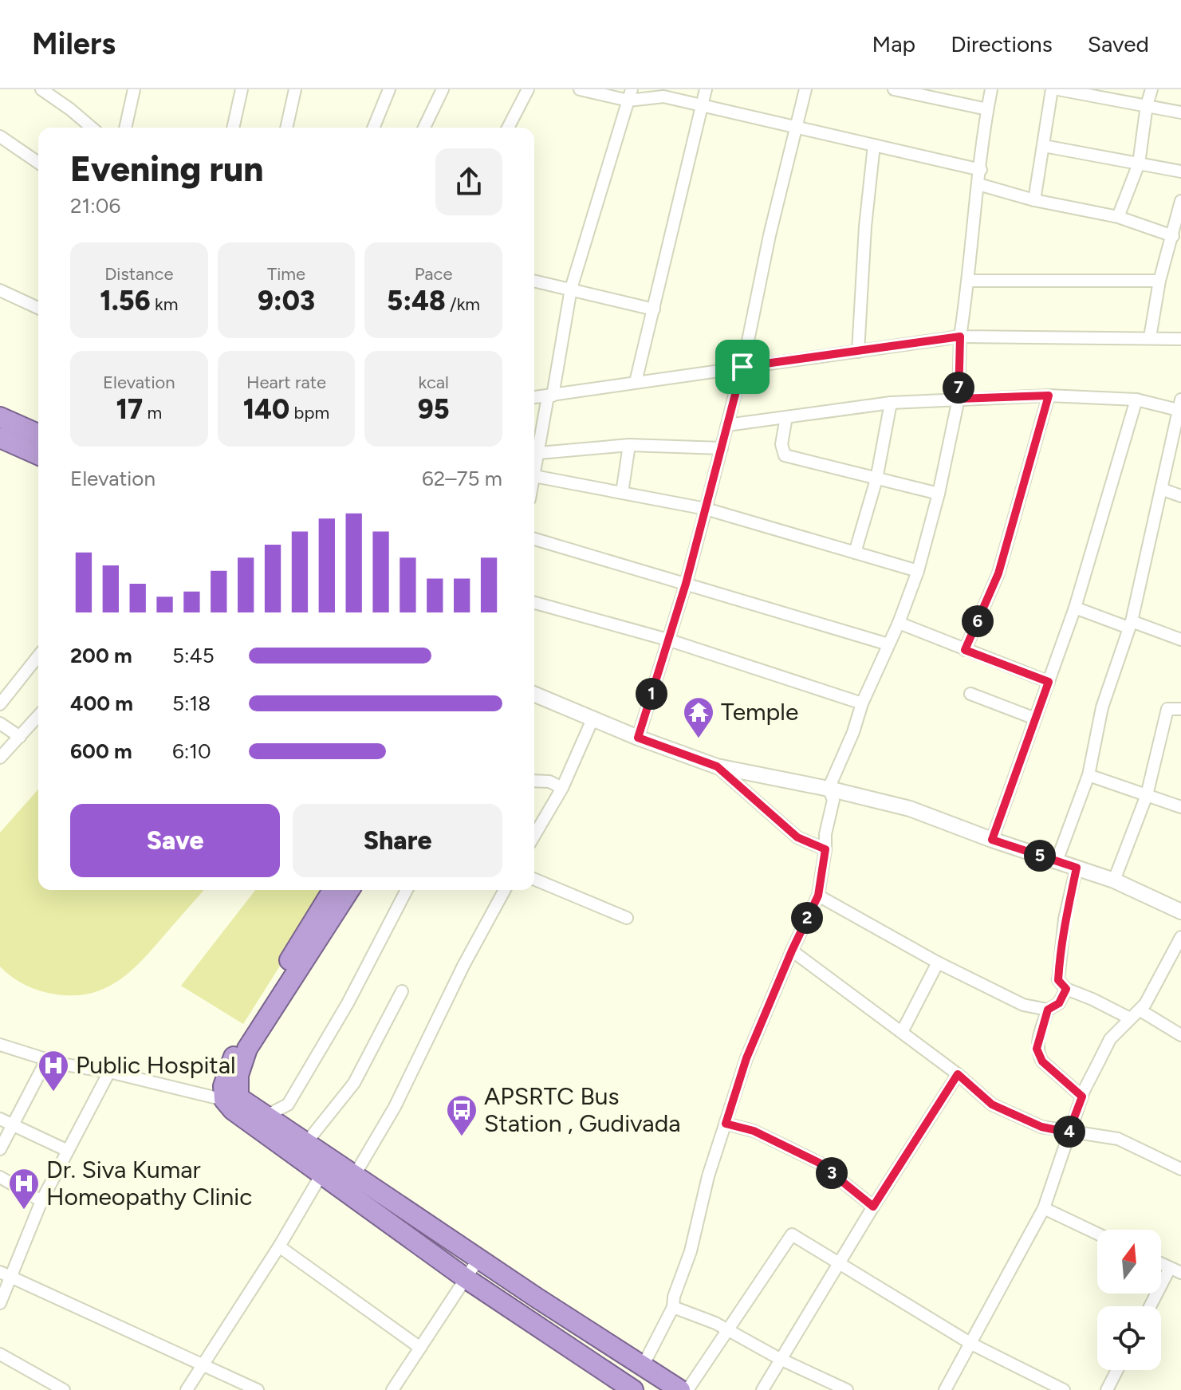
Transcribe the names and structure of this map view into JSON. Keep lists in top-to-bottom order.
{
  "places": {
    "temple": ["Temple"],
    "hospital": ["Public Hospital", "Dr. Siva Kumar Homeopathy Clinic"],
    "bus stop": ["APSRTC Bus Station , Gudivada"]
  },
  "north": "top",
  "page": {
    "header": "Milers",
    "nav": ["Map", "Directions", "Saved"],
    "heading": ["Evening run", "21:06"],
    "stats": [
      ["Distance", "1.56 km"],
      ["Time", "9:03"],
      ["Pace", "5:48 /km"],
      ["Elevation", "17 m"],
      ["Heart rate", "140 bpm"],
      ["kcal", "95"]
    ],
    "pins": [
      "7",
      "6",
      "1",
      "5",
      "2",
      "4",
      "3"
    ],
    "chart": ["Elevation", "62–75 m"],
    "list": [
      {
        "name": "200 m",
        "note": "5:45"
      },
      {
        "name": "400 m",
        "note": "5:18"
      },
      {
        "name": "600 m",
        "note": "6:10"
      }
    ],
    "buttons": ["Save", "Share"]
  }
}
